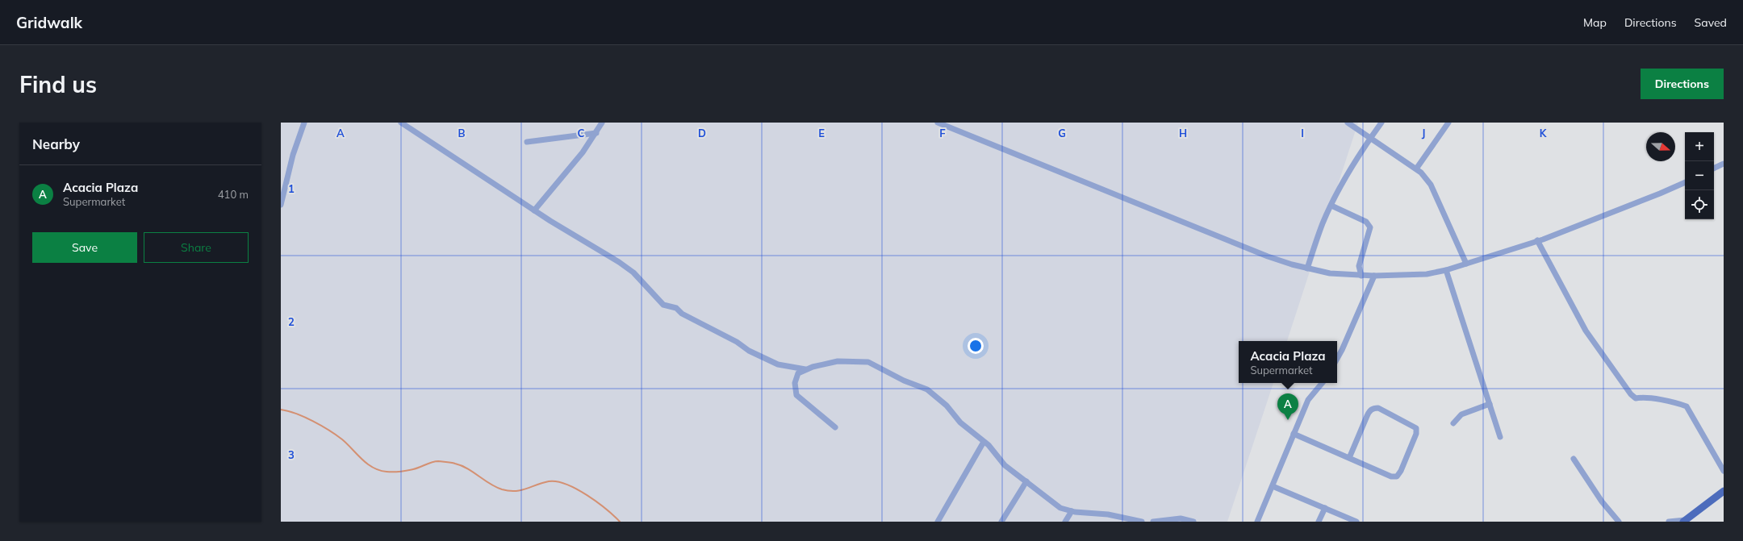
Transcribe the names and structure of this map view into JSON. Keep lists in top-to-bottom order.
{
  "north": "right",
  "page": {
    "header": "Gridwalk",
    "nav": ["Map", "Directions", "Saved"],
    "buttons": [
      "Directions",
      ["Save", "Share"]
    ],
    "title": "Find us",
    "heading": "Nearby",
    "map_buttons": ["+", "−"],
    "list": [
      {
        "mark": "A",
        "name": "Acacia Plaza",
        "note": "Supermarket",
        "value": "410 m"
      }
    ],
    "popup": ["Acacia Plaza", "Supermarket"],
    "pins": "A"
  },
  "grid": {
    "columns": [
      "A",
      "B",
      "C",
      "D",
      "E",
      "F",
      "G",
      "H",
      "I",
      "J",
      "K"
    ],
    "rows": ["1", "2", "3"]
  }
}
